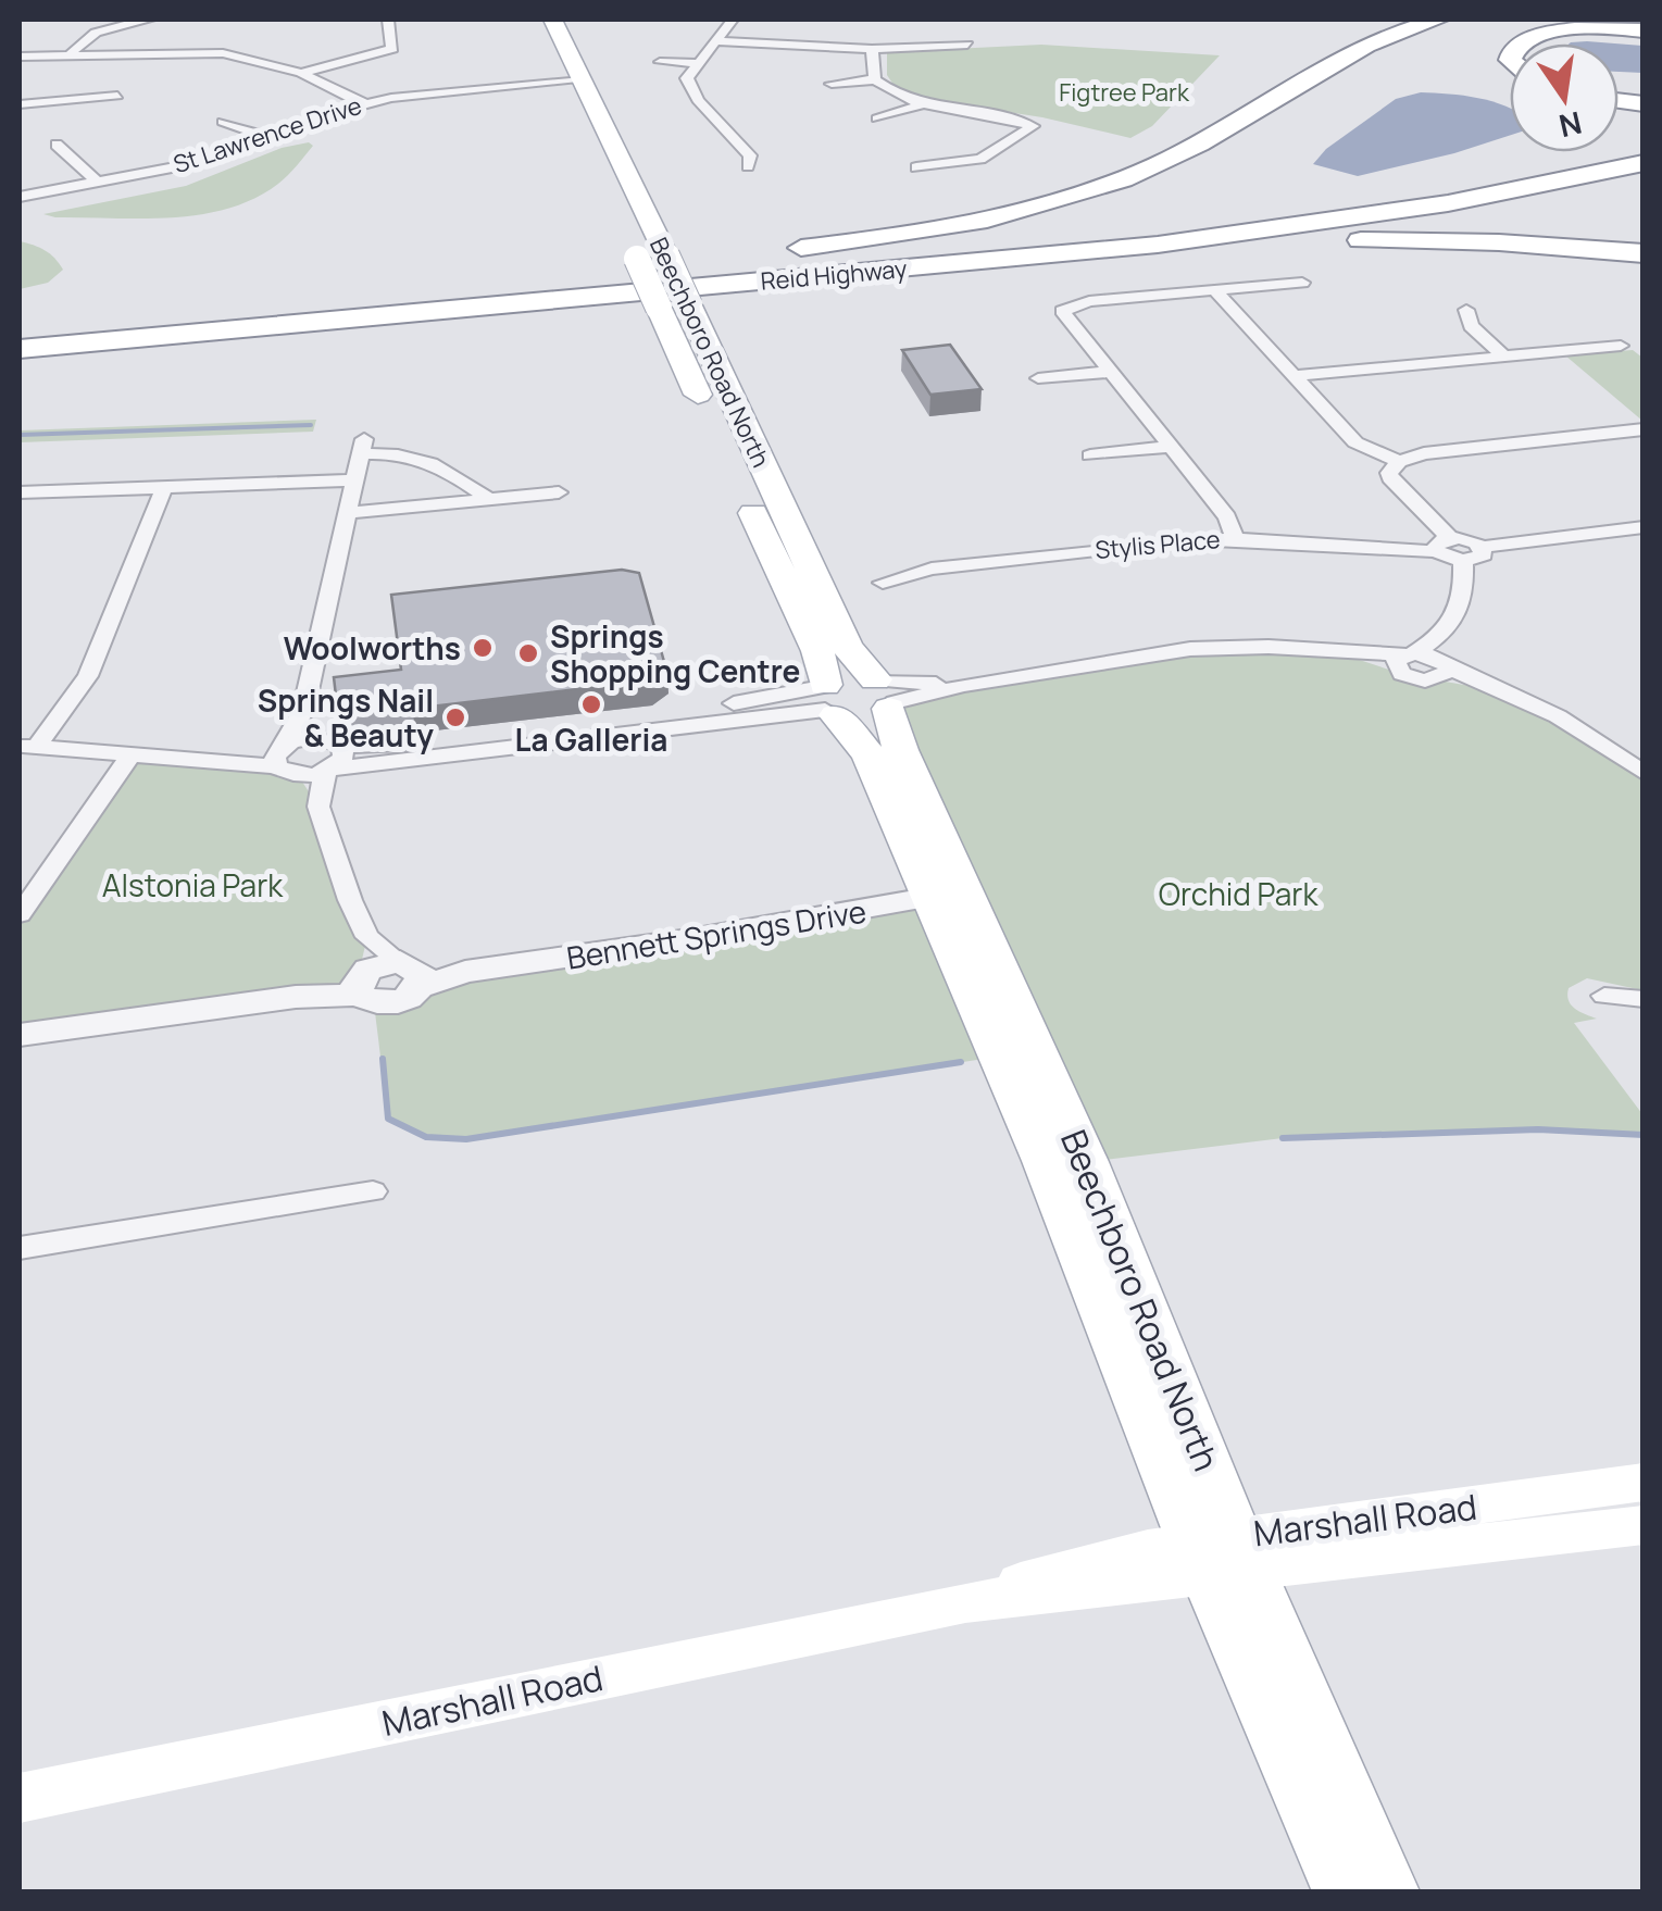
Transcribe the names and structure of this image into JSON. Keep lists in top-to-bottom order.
{
  "streets": {
    "highway": ["Reid Highway"],
    "main road": ["Beechboro Road North", "Marshall Road"],
    "street": ["St Lawrence Drive", "Stylis Place", "Bennett Springs Drive"]
  },
  "crossings": [
    ["St Lawrence Drive", "Beechboro Road North"],
    ["Beechboro Road North", "Bennett Springs Drive"],
    ["Beechboro Road North", "Marshall Road"]
  ],
  "parks": ["Figtree Park", "Alstonia Park", "Orchid Park"],
  "places": [
    "Woolworths",
    "Springs Shopping Centre",
    "La Galleria",
    "Springs Nail & Beauty"
  ],
  "north": "bottom"
}
